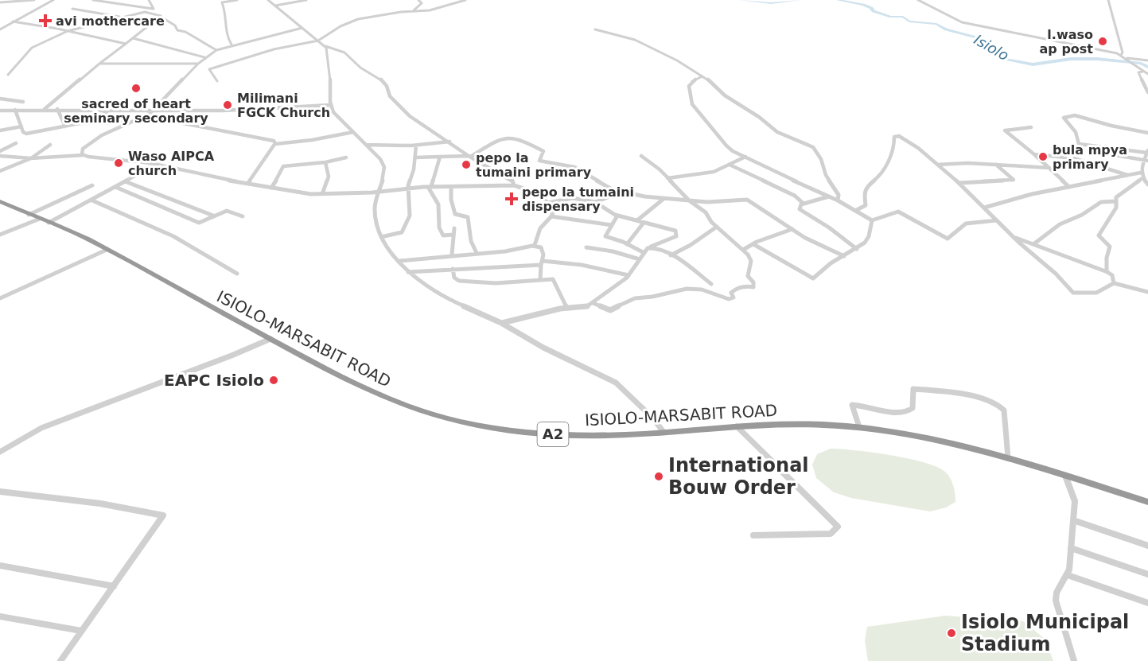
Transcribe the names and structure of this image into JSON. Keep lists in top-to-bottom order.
{
  "streets": {
    "highway": ["ISIOLO-MARSABIT ROAD", "A2"]
  },
  "water": ["Isiolo"],
  "places": {
    "health": ["avi mothercare", "pepo la tumaini dispensary"],
    "other": [
      "l.waso ap post",
      "sacred of heart seminary secondary",
      "Milimani FGCK Church",
      "bula mpya primary",
      "Waso AIPCA church",
      "pepo la tumaini primary",
      "EAPC Isiolo",
      "International Bouw Order",
      "Isiolo Municipal Stadium"
    ]
  }
}
